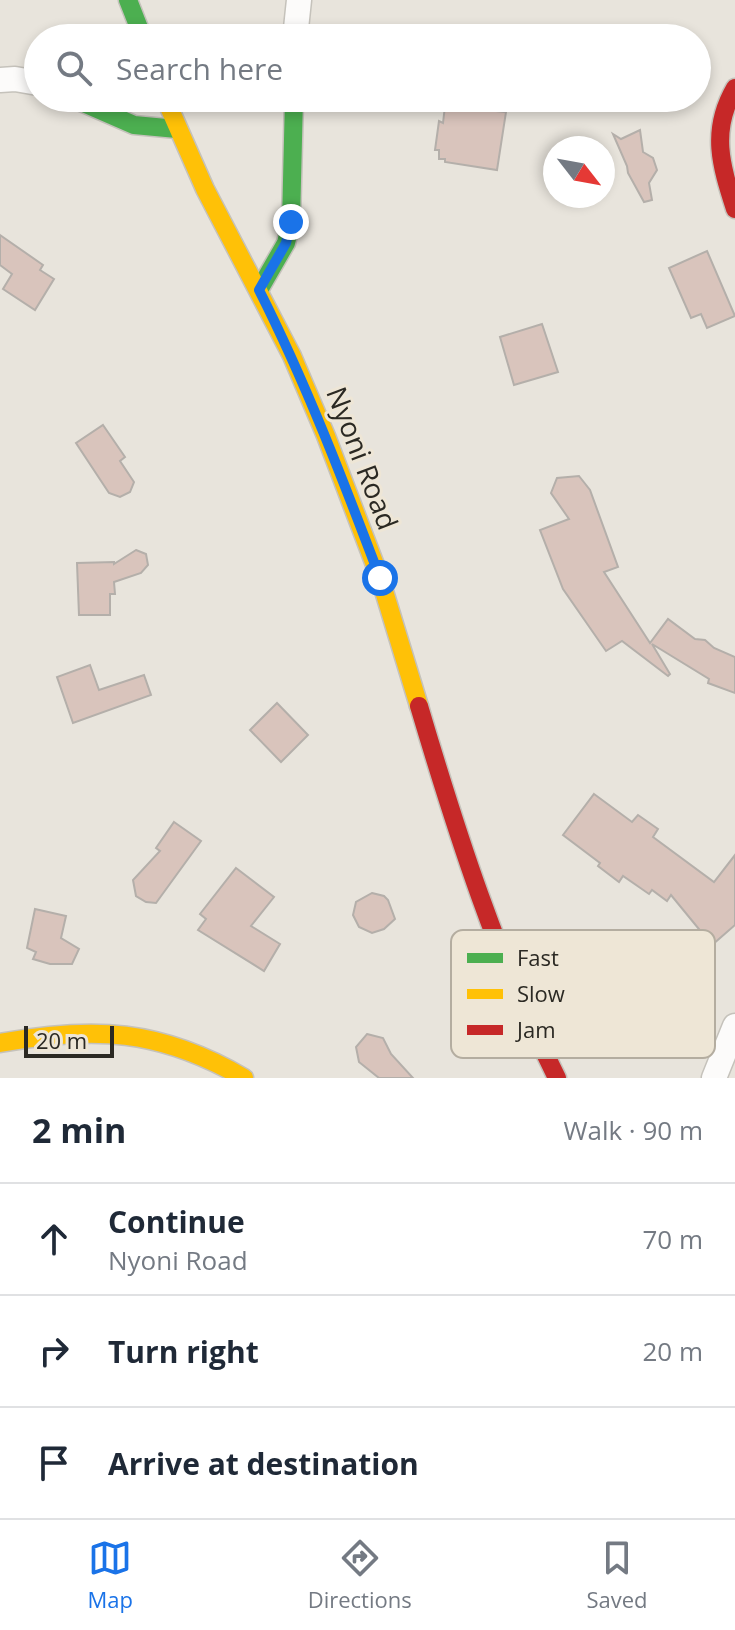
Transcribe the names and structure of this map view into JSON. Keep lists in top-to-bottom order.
{
  "streets": {
    "street": ["Nyoni Road"]
  },
  "legend": ["Fast", "Slow", "Jam"],
  "scale_bar": "20 m",
  "north": "bottom right",
  "page": {
    "search": "Search here",
    "scale": "20 m",
    "heading": ["2 min", "Walk · 90 m"],
    "list": [
      ["Continue", "Nyoni Road", "70 m"],
      ["Turn right", "20 m"],
      "Arrive at destination"
    ],
    "nav": ["Map", "Directions", "Saved"]
  }
}
